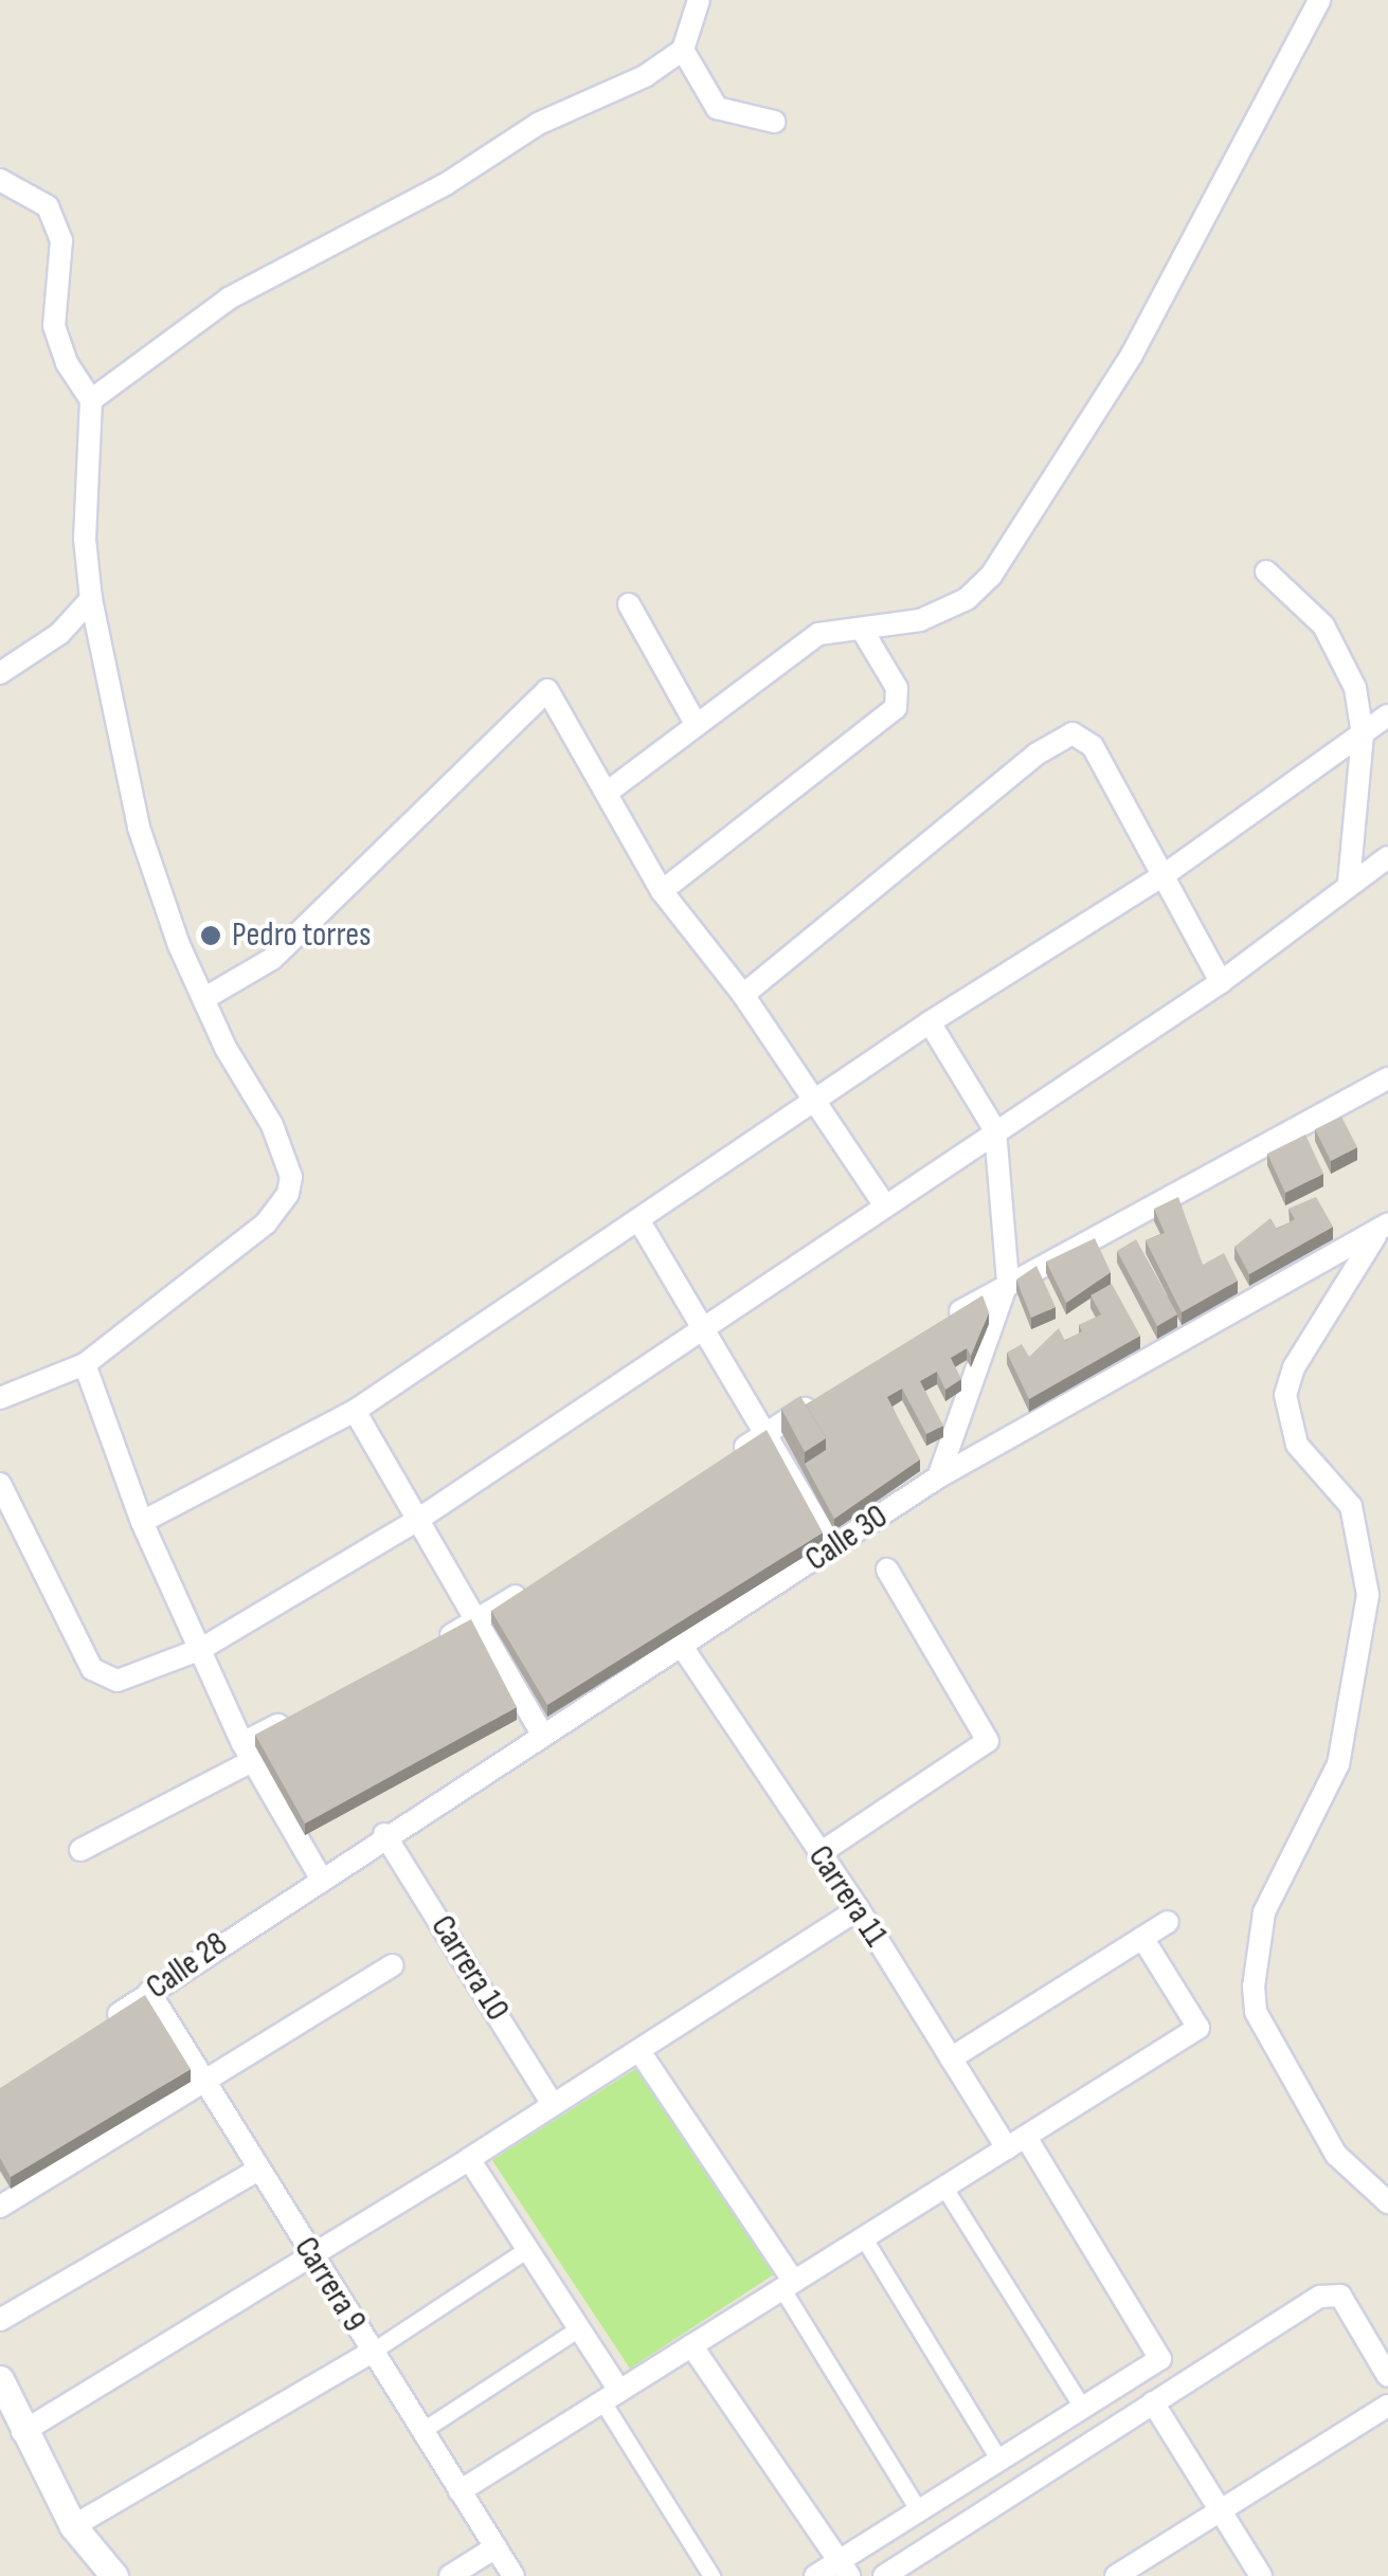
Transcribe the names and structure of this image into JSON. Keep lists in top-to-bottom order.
{
  "streets": {
    "street": [
      "Calle 30",
      "Carrera 11",
      "Calle 28",
      "Carrera 10",
      "Carrera 9"
    ]
  },
  "crossings": [
    ["Calle 30", "Carrera 11"],
    ["Calle 30", "Calle 28"],
    ["Calle 30", "Carrera 10"],
    ["Calle 28", "Carrera 9"]
  ],
  "places": ["Pedro torres"]
}
